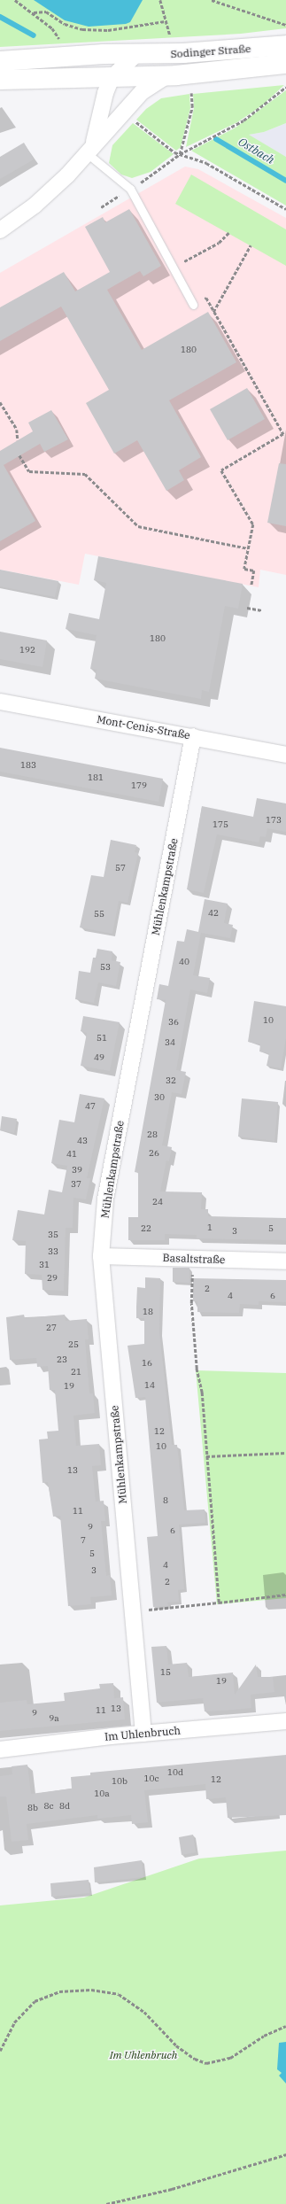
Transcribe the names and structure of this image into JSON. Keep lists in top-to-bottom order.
{
  "streets": {
    "main road": ["Sodinger Straße"],
    "street": [
      "Mont-Cenis-Straße",
      "Mühlenkampstraße",
      "Basaltstraße",
      "Im Uhlenbruch"
    ]
  },
  "crossings": [
    ["Mont-Cenis-Straße", "Mühlenkampstraße"],
    ["Mühlenkampstraße", "Basaltstraße"],
    ["Mühlenkampstraße", "Im Uhlenbruch"]
  ],
  "water": ["Ostbach"],
  "parks": ["Im Uhlenbruch"],
  "house_numbers": [
    "180",
    "180",
    "192",
    "183",
    "181",
    "179",
    "173",
    "175",
    "57",
    "42",
    "55",
    "40",
    "53",
    "10",
    "36",
    "51",
    "34",
    "49",
    "32",
    "30",
    "47",
    "28",
    "43",
    "26",
    "41",
    "39",
    "37",
    "24",
    "1",
    "22",
    "5",
    "3",
    "35",
    "33",
    "31",
    "29",
    "2",
    "4",
    "6",
    "18",
    "27",
    "25",
    "23",
    "16",
    "21",
    "14",
    "19",
    "12",
    "10",
    "13",
    "8",
    "11",
    "9",
    "6",
    "7",
    "5",
    "4",
    "3",
    "2",
    "15",
    "19",
    "13",
    "11",
    "9",
    "9a",
    "10d",
    "10c",
    "12",
    "10b",
    "10a",
    "8c",
    "8d",
    "8b"
  ]
}
